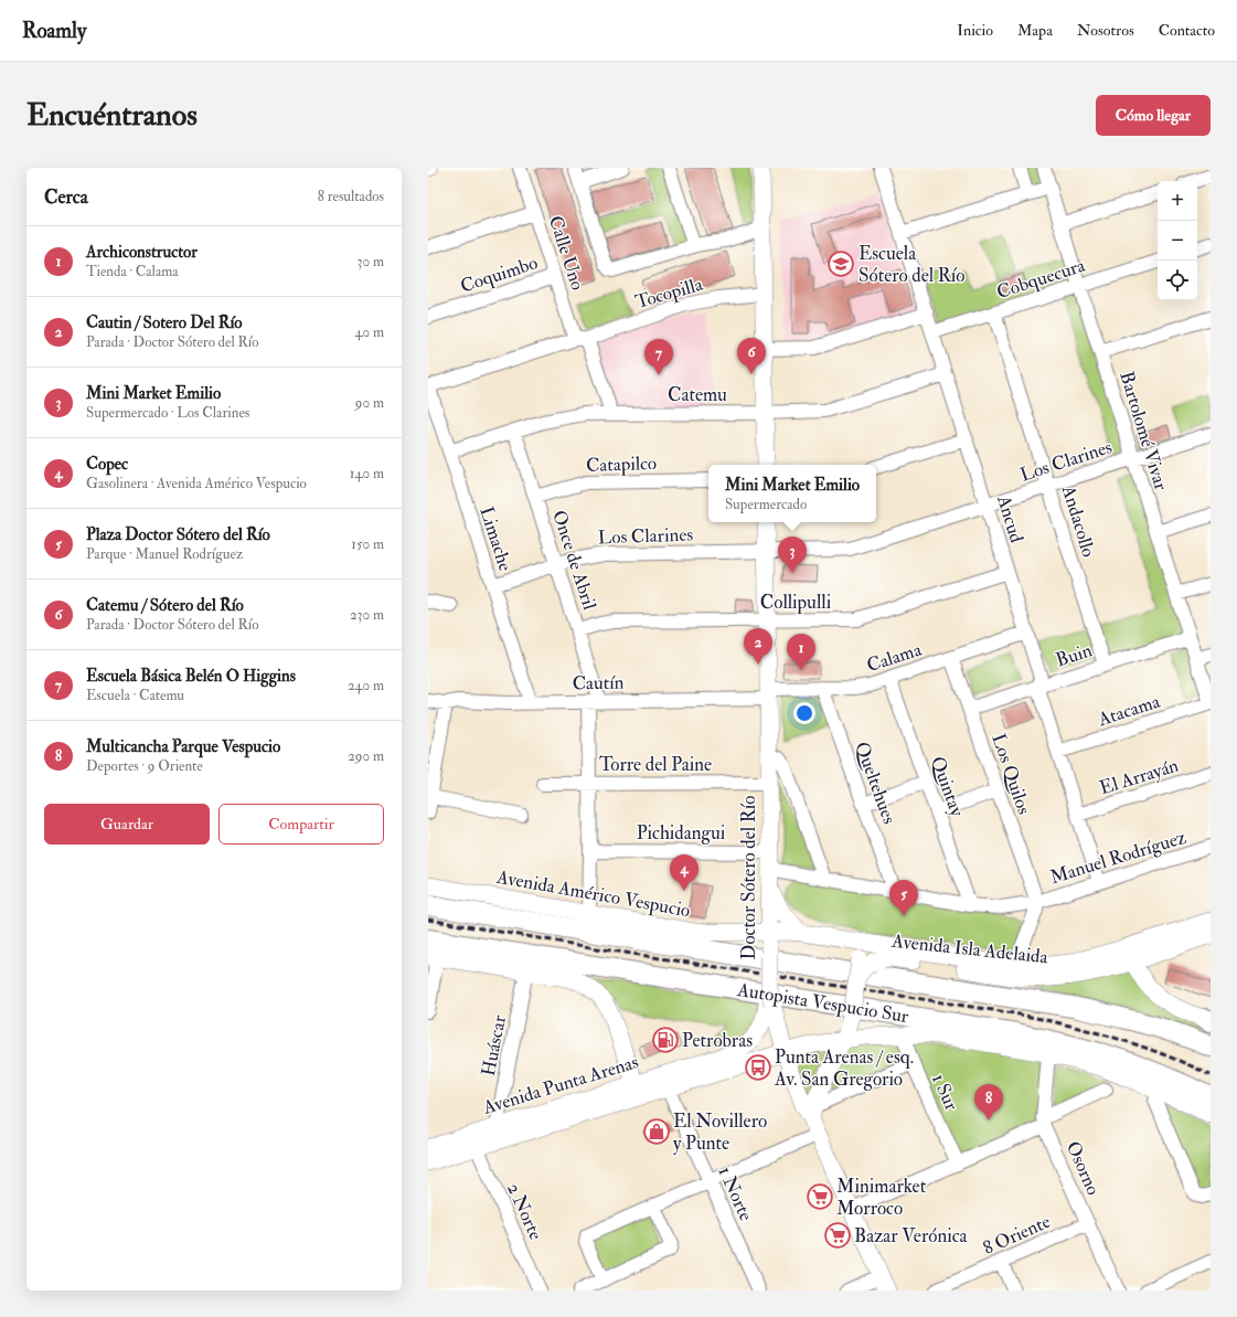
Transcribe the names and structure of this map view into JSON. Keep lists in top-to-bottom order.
{
  "streets": {
    "highway": ["Autopista Vespucio Sur"],
    "main road": [
      "Doctor Sótero del Río",
      "Avenida Américo Vespucio",
      "Avenida Isla Adelaida",
      "Avenida Punta Arenas"
    ],
    "street": [
      "Calle Uno",
      "Coquimbo",
      "Cobquecura",
      "Tocopilla",
      "Catemu",
      "Bartolomé Vivar",
      "Los Clarines",
      "Catapilco",
      "Ancud",
      "Andacollo",
      "Limache",
      "Once de Abril",
      "Collipulli",
      "Buin",
      "Calama",
      "Cautín",
      "Atacama",
      "Torre del Paine",
      "Los Quilos",
      "El Arrayán",
      "Queltehues",
      "Quintay",
      "Pichidangui",
      "Manuel Rodríguez",
      "Huáscar",
      "1 Sur",
      "Osorno",
      "1 Norte",
      "2 Norte",
      "8 Oriente"
    ]
  },
  "crossings": [
    ["Calle Uno", "Coquimbo"],
    ["Calle Uno", "Tocopilla"],
    ["Calle Uno", "Catemu"],
    ["Cobquecura", "Bartolomé Vivar"],
    ["Cobquecura", "Ancud"],
    ["Cobquecura", "Andacollo"],
    ["Tocopilla", "Limache"],
    ["Catemu", "Ancud"],
    ["Catemu", "Limache"],
    ["Catemu", "Once de Abril"],
    ["Bartolomé Vivar", "Los Clarines"],
    ["Bartolomé Vivar", "Buin"],
    ["Bartolomé Vivar", "Atacama"],
    ["Los Clarines", "Ancud"],
    ["Los Clarines", "Andacollo"],
    ["Los Clarines", "Limache"],
    ["Los Clarines", "Once de Abril"],
    ["Los Clarines", "Doctor Sótero del Río"],
    ["Catapilco", "Once de Abril"],
    ["Ancud", "Collipulli"],
    ["Ancud", "Buin"],
    ["Ancud", "Calama"],
    ["Ancud", "Atacama"],
    ["Ancud", "El Arrayán"],
    ["Ancud", "Manuel Rodríguez"],
    ["Andacollo", "Buin"],
    ["Limache", "Cautín"],
    ["Once de Abril", "Collipulli"],
    ["Once de Abril", "Cautín"],
    ["Once de Abril", "Torre del Paine"],
    ["Once de Abril", "Pichidangui"],
    ["Once de Abril", "Avenida Américo Vespucio"],
    ["Collipulli", "Doctor Sótero del Río"],
    ["Buin", "Los Quilos"],
    ["Calama", "Cautín"],
    ["Calama", "Los Quilos"],
    ["Calama", "Queltehues"],
    ["Calama", "Quintay"],
    ["Calama", "Doctor Sótero del Río"],
    ["Cautín", "Doctor Sótero del Río"],
    ["Torre del Paine", "Doctor Sótero del Río"],
    ["Los Quilos", "Manuel Rodríguez"],
    ["Queltehues", "Manuel Rodríguez"],
    ["Quintay", "Manuel Rodríguez"],
    ["Pichidangui", "Doctor Sótero del Río"],
    ["Manuel Rodríguez", "Doctor Sótero del Río"],
    ["Manuel Rodríguez", "Avenida Américo Vespucio"],
    ["Doctor Sótero del Río", "Avenida Américo Vespucio"],
    ["Doctor Sótero del Río", "Avenida Isla Adelaida"],
    ["Doctor Sótero del Río", "Avenida Punta Arenas"],
    ["Huáscar", "Avenida Punta Arenas"],
    ["Avenida Punta Arenas", "1 Norte"],
    ["Avenida Punta Arenas", "2 Norte"],
    ["Osorno", "8 Oriente"]
  ],
  "places": {
    "school or university": ["Escuela Sótero del Río"],
    "fuel station": ["Petrobras"],
    "bus stop": ["Punta Arenas / esq. Av. San Gregorio"],
    "shop": ["El Novillero y Punte"],
    "supermarket": ["Minimarket Morroco", "Bazar Verónica"]
  },
  "page": {
    "header": "Roamly",
    "nav": [
      "Inicio",
      "Mapa",
      "Nosotros",
      "Contacto"
    ],
    "buttons": [
      "Cómo llegar",
      ["Guardar", "Compartir"]
    ],
    "title": "Encuéntranos",
    "heading": ["Cerca", "8 resultados"],
    "map_buttons": ["+", "−"],
    "list": [
      {
        "mark": "1",
        "name": "Archiconstructor",
        "note": "Tienda · Calama",
        "value": "30 m"
      },
      {
        "mark": "2",
        "name": "Cautin / Sotero Del Río",
        "note": "Parada · Doctor Sótero del Río",
        "value": "40 m"
      },
      {
        "mark": "3",
        "name": "Mini Market Emilio",
        "note": "Supermercado · Los Clarines",
        "value": "90 m"
      },
      {
        "mark": "4",
        "name": "Copec",
        "note": "Gasolinera · Avenida Américo Vespucio",
        "value": "140 m"
      },
      {
        "mark": "5",
        "name": "Plaza Doctor Sótero del Río",
        "note": "Parque · Manuel Rodríguez",
        "value": "150 m"
      },
      {
        "mark": "6",
        "name": "Catemu / Sótero del Río",
        "note": "Parada · Doctor Sótero del Río",
        "value": "230 m"
      },
      {
        "mark": "7",
        "name": "Escuela Básica Belén O Higgins",
        "note": "Escuela · Catemu",
        "value": "240 m"
      },
      {
        "mark": "8",
        "name": "Multicancha Parque Vespucio",
        "note": "Deportes · 9 Oriente",
        "value": "290 m"
      }
    ],
    "pins": [
      "6",
      "7",
      "3",
      "2",
      "1",
      "4",
      "5",
      "8"
    ],
    "popup": ["Mini Market Emilio", "Supermercado"]
  }
}
